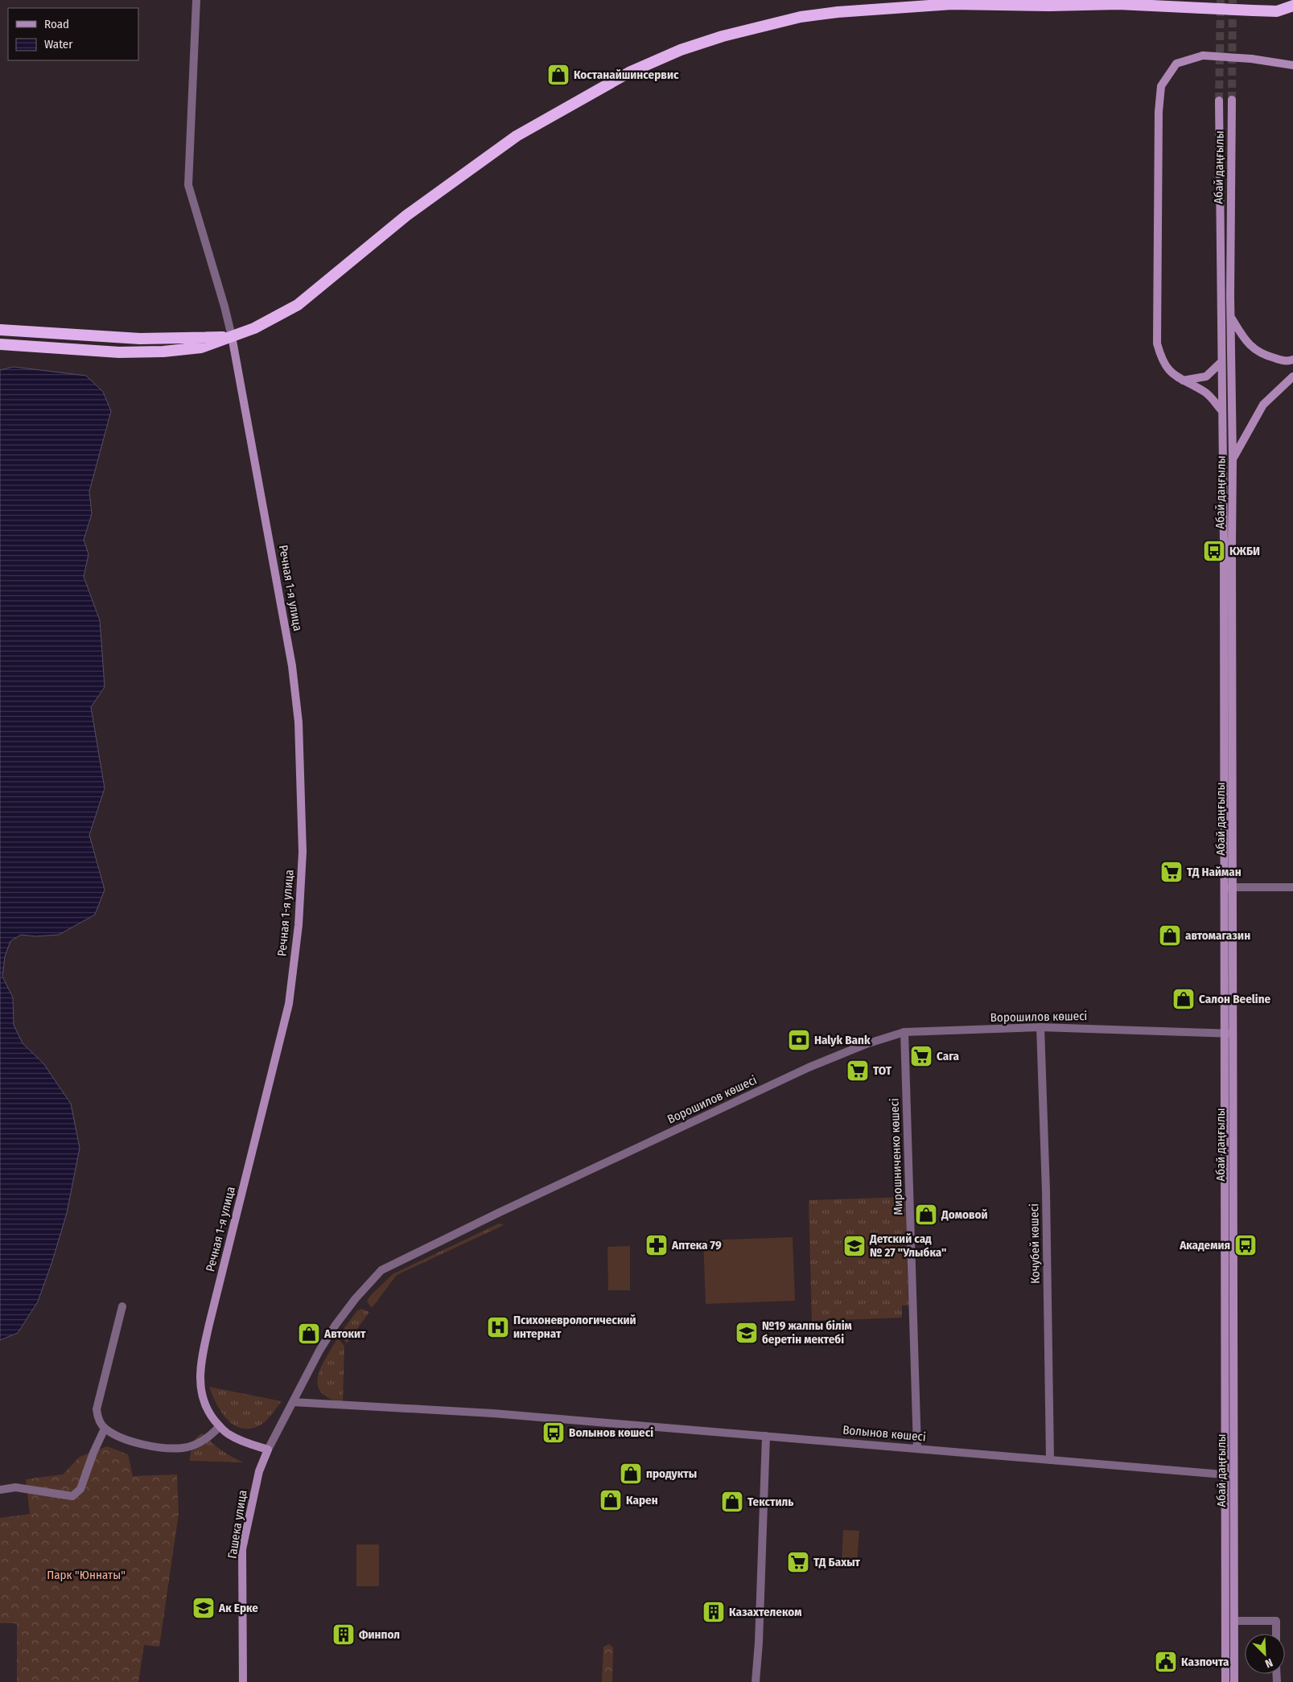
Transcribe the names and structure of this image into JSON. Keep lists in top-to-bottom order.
{
  "streets": {
    "main road": ["Абай даңғылы", "Речная 1-я улица", "Гашека улица"],
    "street": [
      "Ворошилов көшесі",
      "Мирошниченко көшесі",
      "Кочубей көшесі",
      "Волынов көшесі"
    ]
  },
  "crossings": [
    ["Абай даңғылы", "Ворошилов көшесі"],
    ["Абай даңғылы", "Волынов көшесі"],
    ["Речная 1-я улица", "Гашека улица"],
    ["Ворошилов көшесі", "Мирошниченко көшесі"],
    ["Ворошилов көшесі", "Кочубей көшесі"],
    ["Ворошилов көшесі", "Волынов көшесі"],
    ["Ворошилов көшесі", "Гашека улица"],
    ["Мирошниченко көшесі", "Волынов көшесі"],
    ["Кочубей көшесі", "Волынов көшесі"],
    ["Волынов көшесі", "Гашека улица"]
  ],
  "parks": ["Парк \"Юннаты\""],
  "places": {
    "shop": [
      "Костанайшинсервис",
      "автомагазин",
      "Cалон Beeline",
      "Домовой",
      "Автокит",
      "продукты",
      "Карен",
      "Текстиль"
    ],
    "bus stop": ["КЖБИ", "Академия", "Волынов көшесі"],
    "supermarket": [
      "ТД Найман",
      "Сага",
      "ТОТ",
      "ТД Бахыт"
    ],
    "bank": ["Halyk Bank"],
    "pharmacy": ["Аптека 79"],
    "school or university": ["Детский сад № 27 \"Улыбка\"", "№19 жалпы білім беретін мектебі", "Ак Ерке"],
    "hospital": ["Психоневрологический интернат"],
    "building": ["Казахтелеком", "Финпол"],
    "public building": ["Казпочта"]
  },
  "legend": ["Road", "Water"],
  "north": "bottom right"
}
